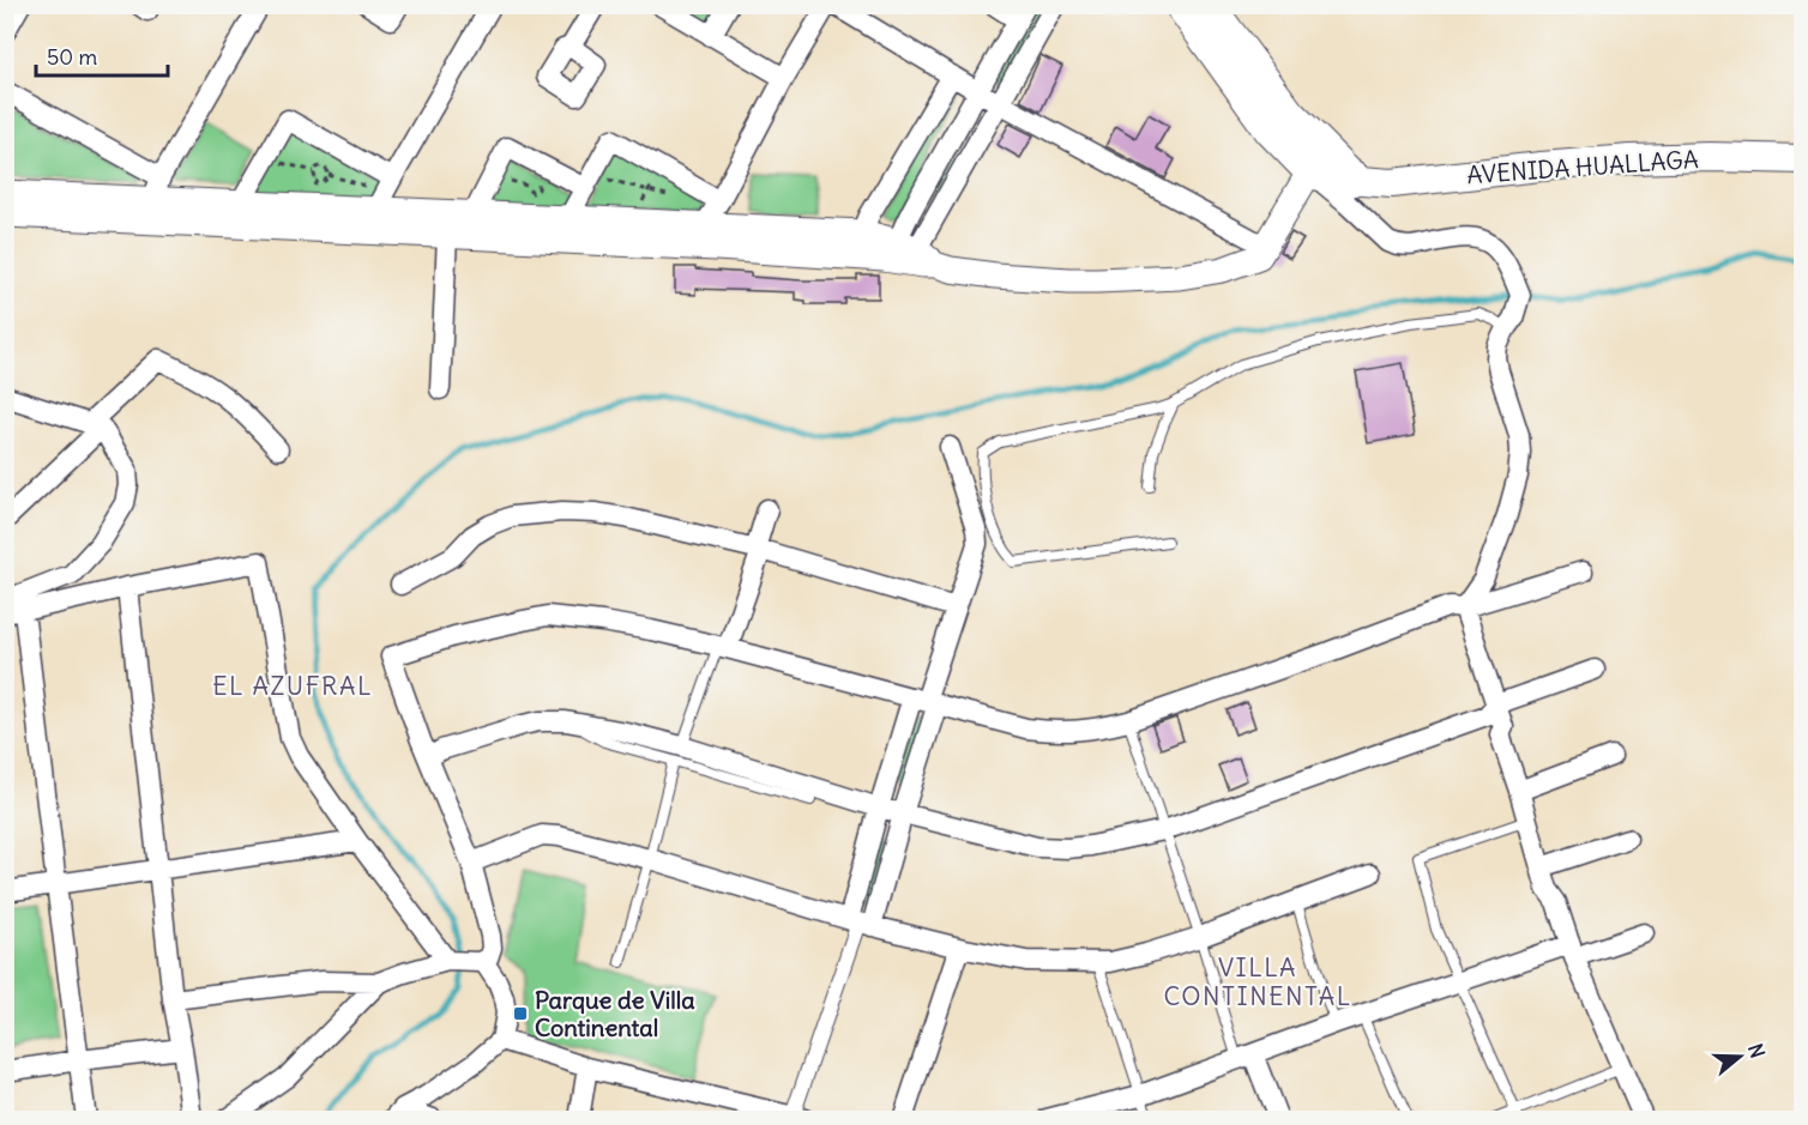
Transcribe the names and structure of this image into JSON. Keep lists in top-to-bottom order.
{
  "streets": {
    "main road": ["AVENIDA HUALLAGA"]
  },
  "districts": ["EL AZUFRAL", "VILLA CONTINENTAL"],
  "places": {
    "transit": ["Parque de Villa Continental"]
  },
  "scale_bar": "50 m",
  "north": "right"
}
